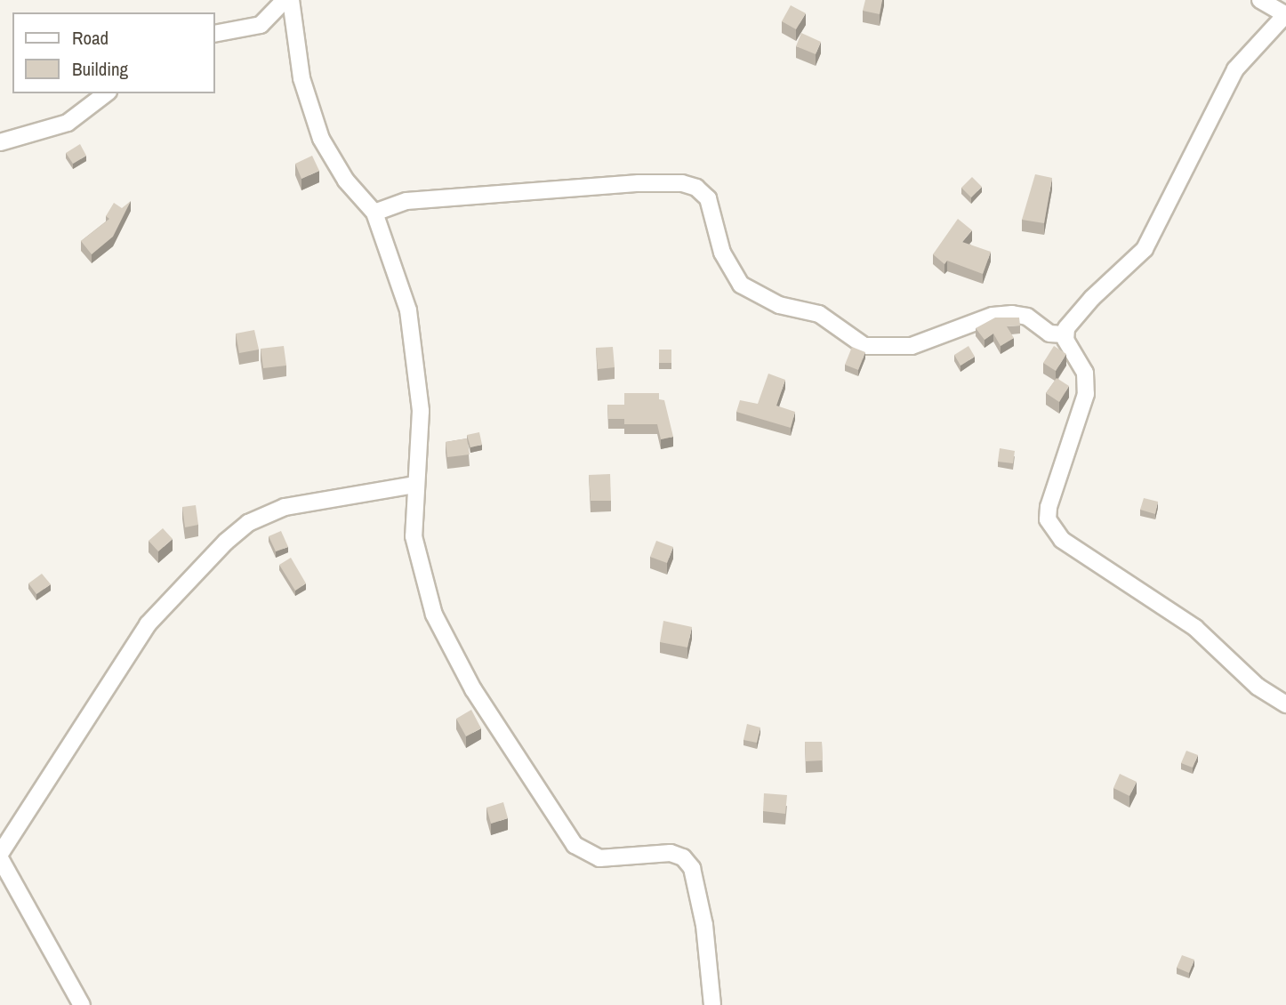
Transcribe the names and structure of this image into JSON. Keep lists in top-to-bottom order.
{
  "legend": ["Road", "Building"]
}
